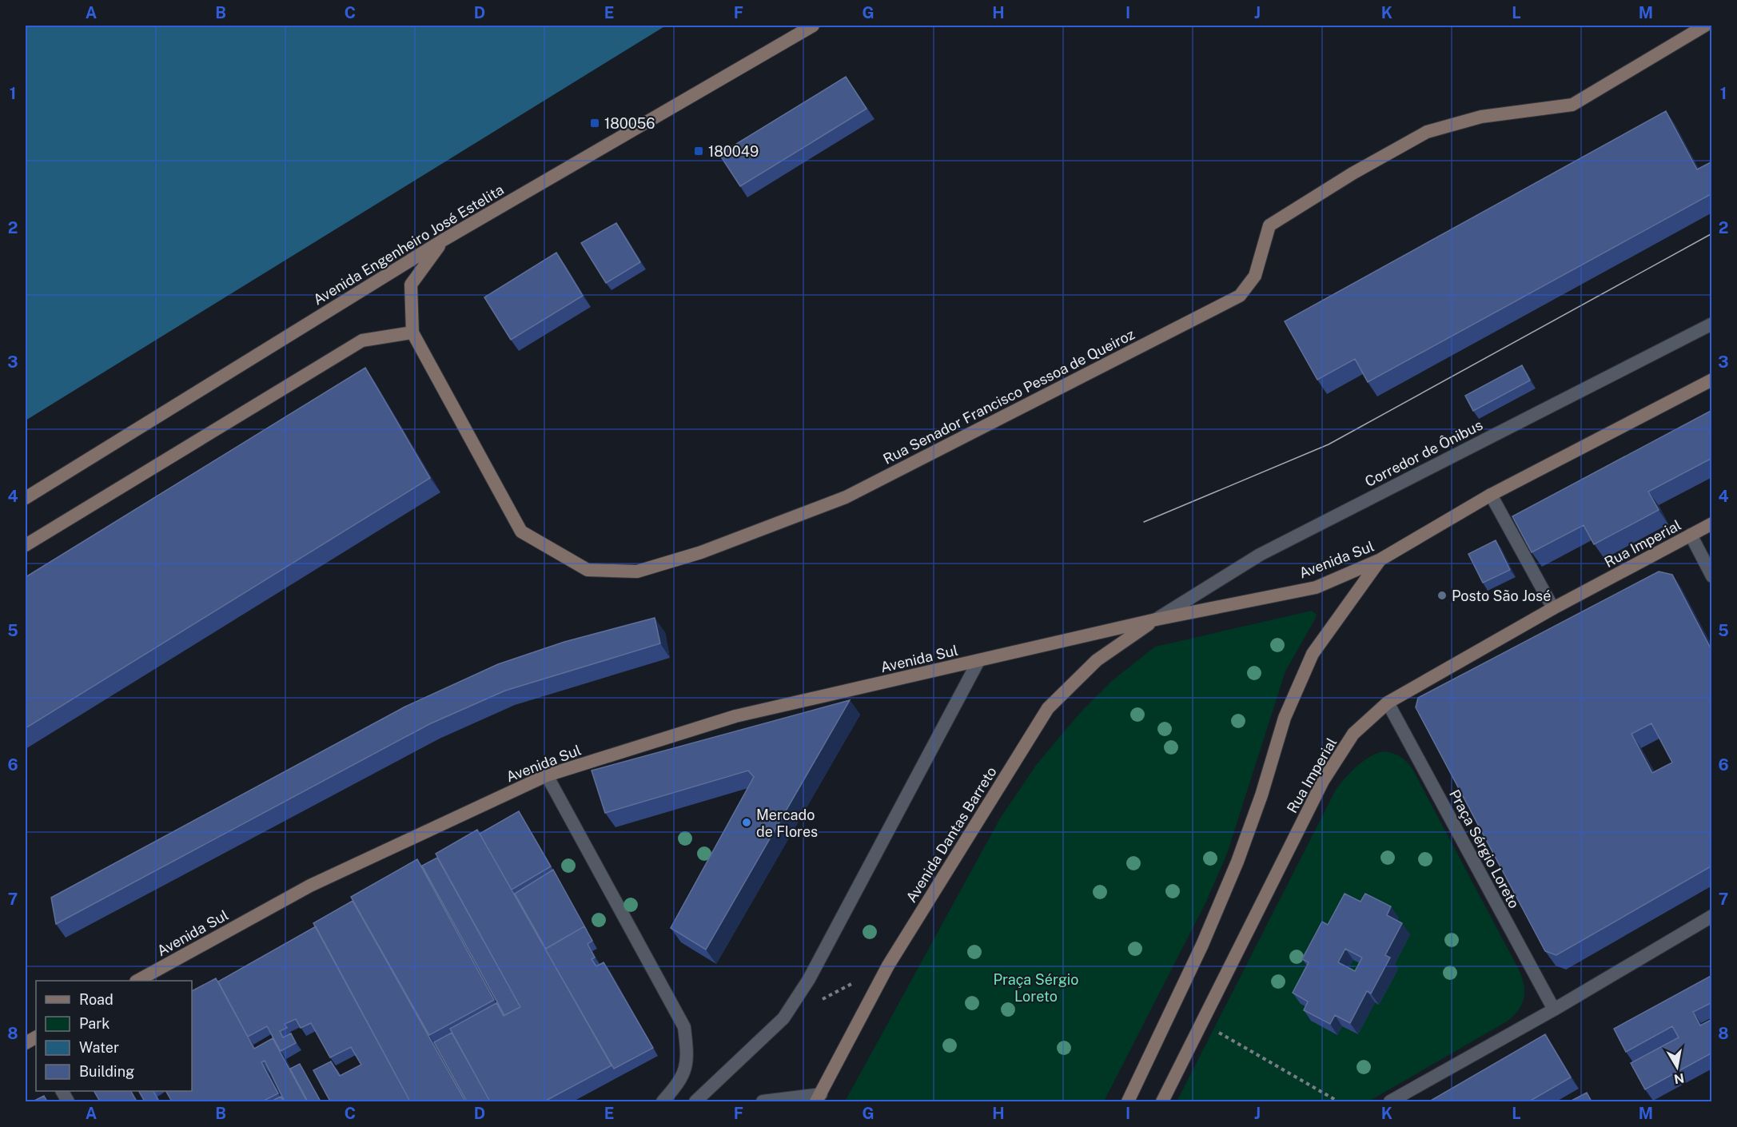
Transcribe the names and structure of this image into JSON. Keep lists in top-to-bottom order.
{
  "streets": {
    "main road": [
      "Avenida Engenheiro José Estelita",
      "Rua Senador Francisco Pessoa de Queiroz",
      "Rua Imperial",
      "Avenida Sul",
      "Avenida Dantas Barreto"
    ],
    "street": ["Corredor de Ônibus", "Praça Sérgio Loreto"]
  },
  "crossings": [
    ["Corredor de Ônibus", "Avenida Sul"],
    ["Corredor de Ônibus", "Avenida Dantas Barreto"],
    ["Rua Imperial", "Praça Sérgio Loreto"],
    ["Avenida Sul", "Avenida Dantas Barreto"]
  ],
  "parks": ["Praça Sérgio Loreto"],
  "places": {
    "transit": ["180056", "180049"],
    "other": ["Posto São José", "Mercado de Flores"]
  },
  "legend": [
    "Road",
    "Park",
    "Water",
    "Building"
  ],
  "north": "bottom",
  "grid": {
    "columns": [
      "A",
      "B",
      "C",
      "D",
      "E",
      "F",
      "G",
      "H",
      "I",
      "J",
      "K",
      "L",
      "M"
    ],
    "rows": [
      "1",
      "2",
      "3",
      "4",
      "5",
      "6",
      "7",
      "8"
    ]
  }
}
